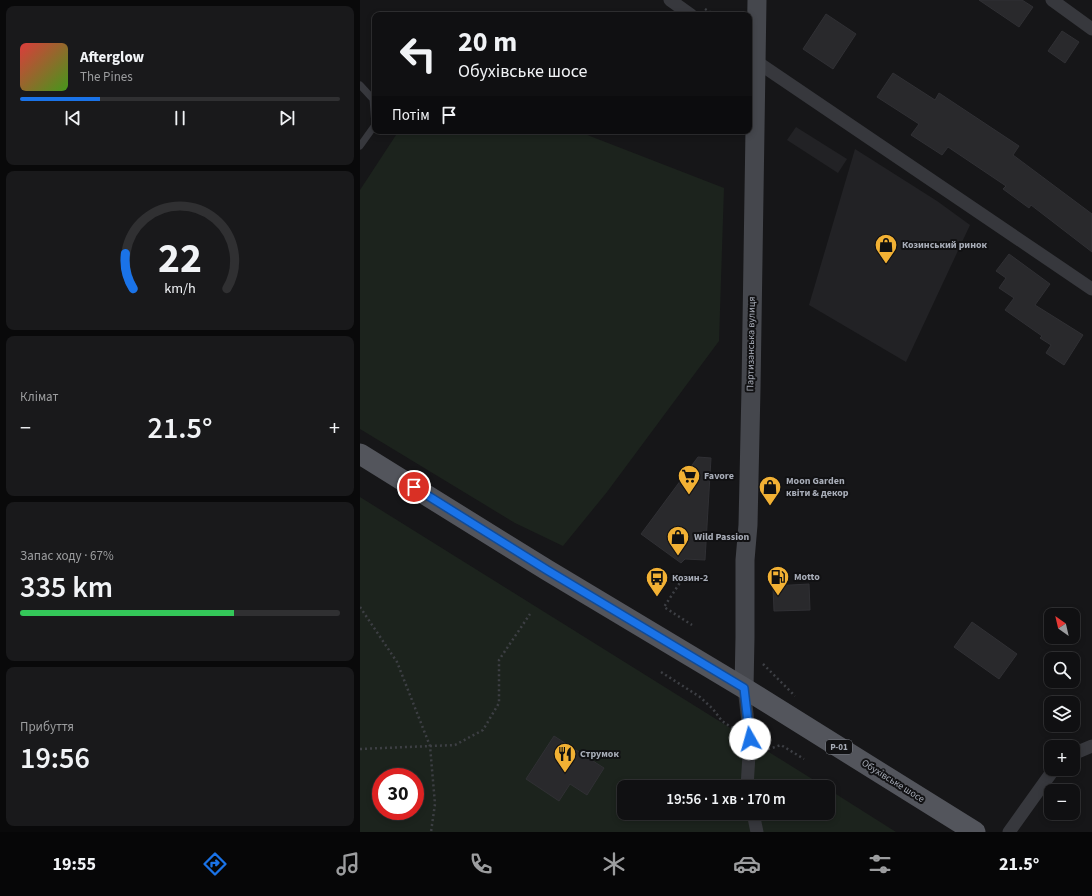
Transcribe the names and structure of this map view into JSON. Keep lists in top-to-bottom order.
{
  "streets": {
    "main road": ["Р-01", "Обухівське шосе"],
    "street": ["Партизанська вулиця"]
  },
  "crossings": [
    ["Партизанська вулиця", "Обухівське шосе"]
  ],
  "places": {
    "shop": ["Козинський ринок", "Moon Garden квіти & декор", "Wild Passion"],
    "supermarket": ["Favore"],
    "fuel station": ["Motto"],
    "bus stop": ["Козин-2"],
    "restaurant": ["Струмок"]
  },
  "north": "top left",
  "page": {
    "turn": ["20 m", "Обухівське шосе"],
    "song": ["Afterglow", "The Pines"],
    "then": "Потім",
    "tile": [
      "Клімат",
      ["Запас ходу · 67%", "335 km"],
      ["Прибуття", "19:56"]
    ],
    "heat": ["−", "21.5°", "+"],
    "map_buttons": ["+", "−"],
    "limit": "30",
    "trip": "19:56 · 1 хв · 170 m",
    "tabs": ["19:55", "21.5°"],
    "gauge": ["22", "km/h"]
  }
}
